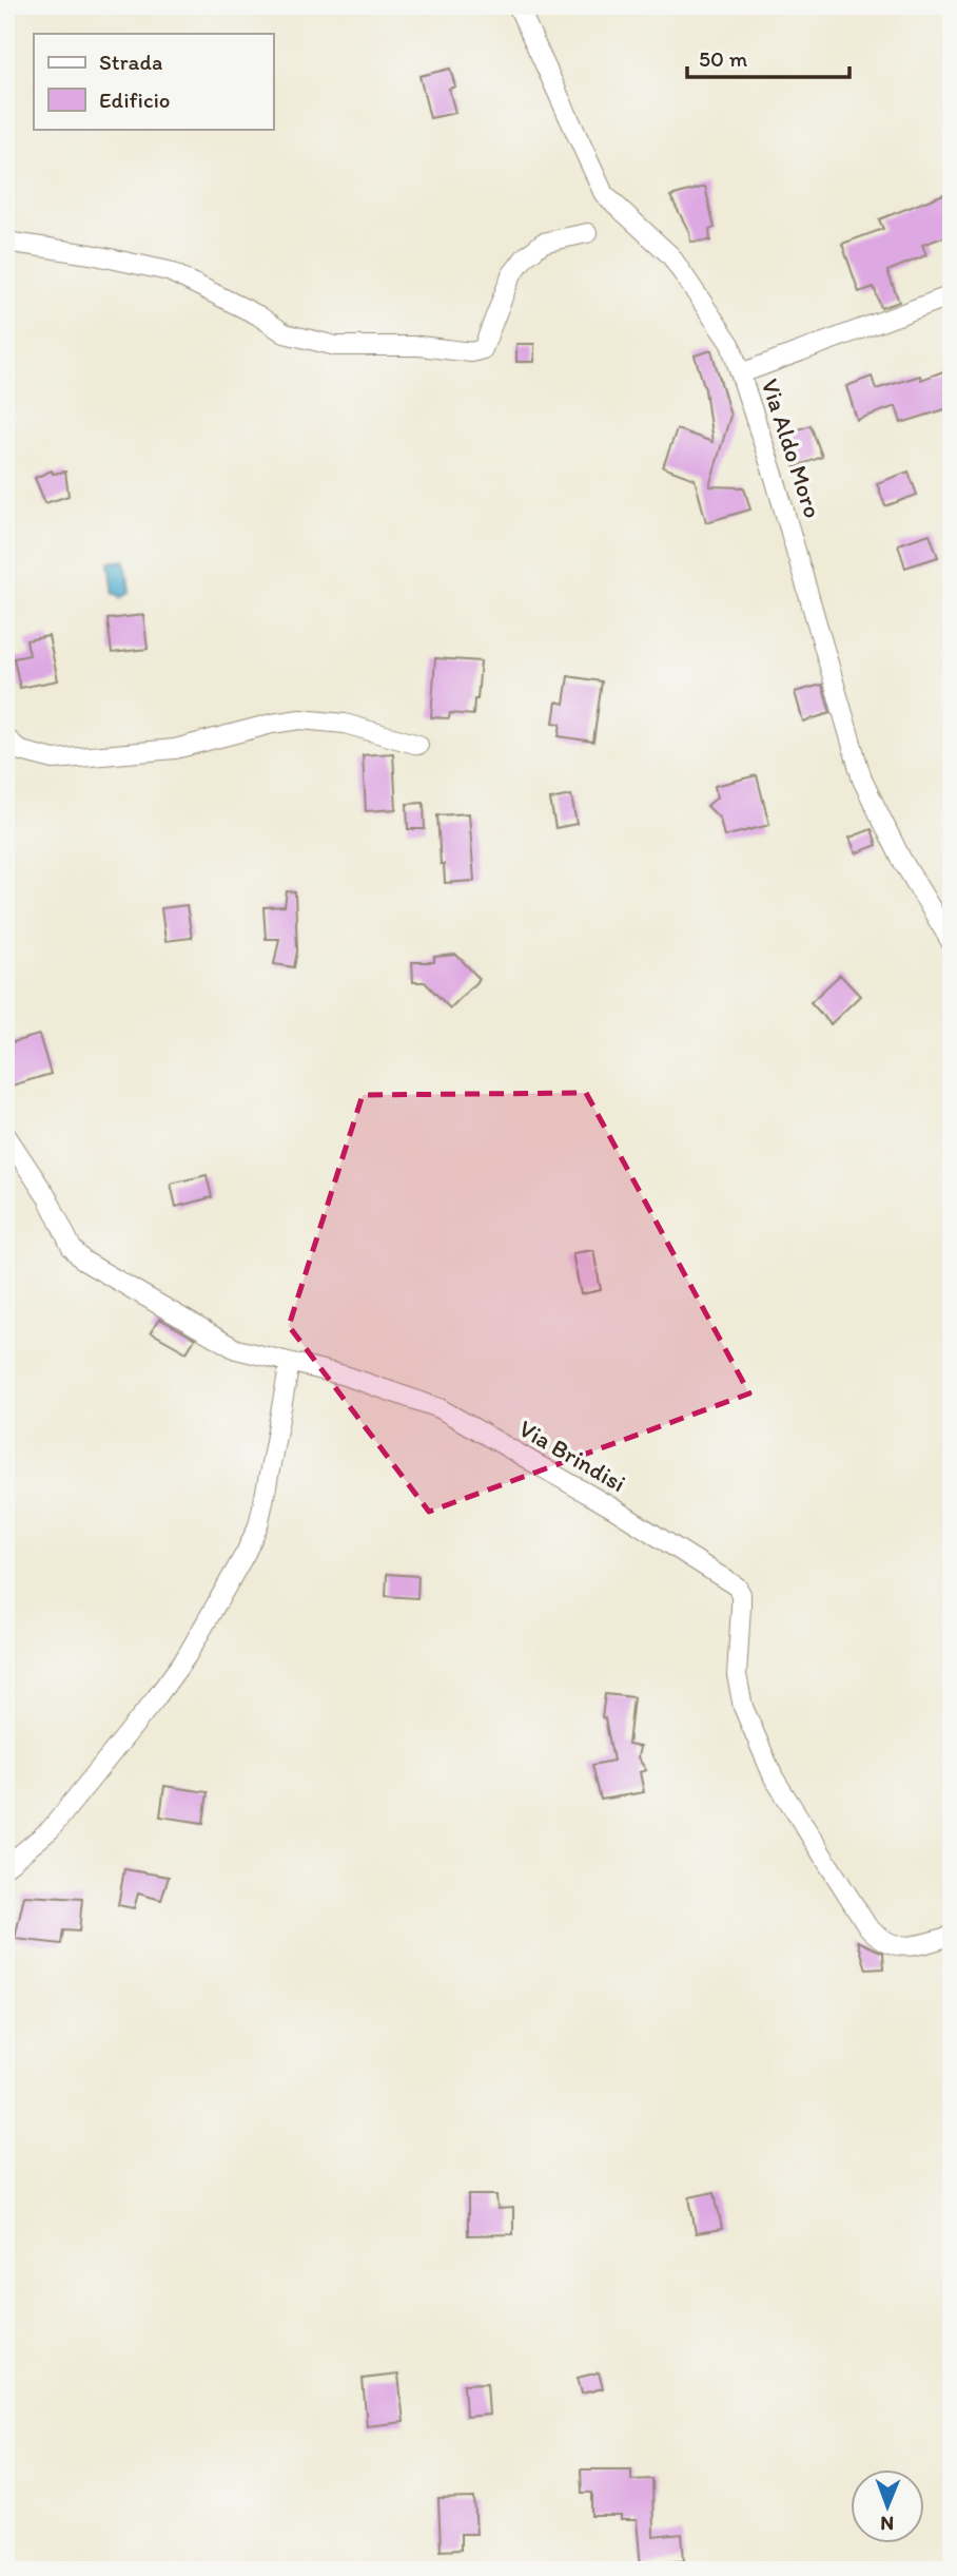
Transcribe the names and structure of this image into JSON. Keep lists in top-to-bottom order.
{
  "streets": {
    "street": ["Via Aldo Moro", "Via Brindisi"]
  },
  "legend": ["Strada", "Edificio"],
  "scale_bar": "50 m",
  "north": "bottom"
}
